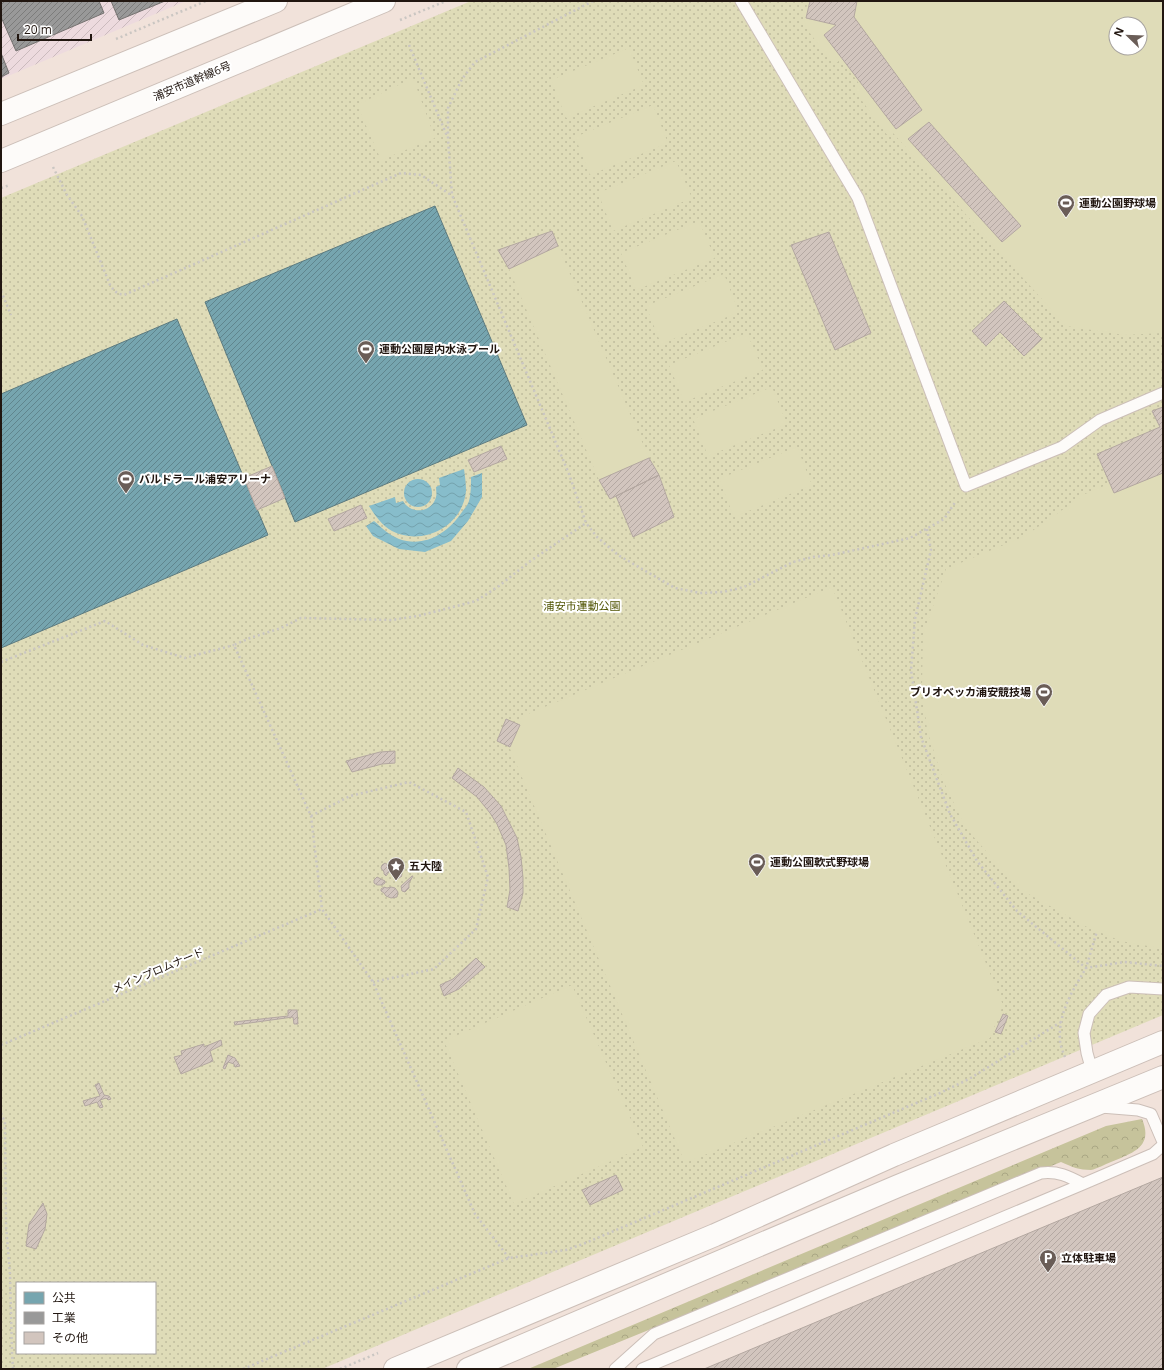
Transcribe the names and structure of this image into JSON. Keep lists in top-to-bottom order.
{
  "streets": {
    "street": ["浦安市道幹線6号"],
    "path": ["メインプロムナード"]
  },
  "parks": ["浦安市運動公園"],
  "places": {
    "sports": [
      "運動公園野球場",
      "運動公園屋内水泳プール",
      "バルドラール浦安アリーナ",
      "ブリオベッカ浦安競技場",
      "運動公園軟式野球場"
    ],
    "place": ["五大陸"],
    "parking": ["立体駐車場"]
  },
  "legend": ["公共", "工業", "その他"],
  "scale_bar": "20 m",
  "north": "top left"
}
